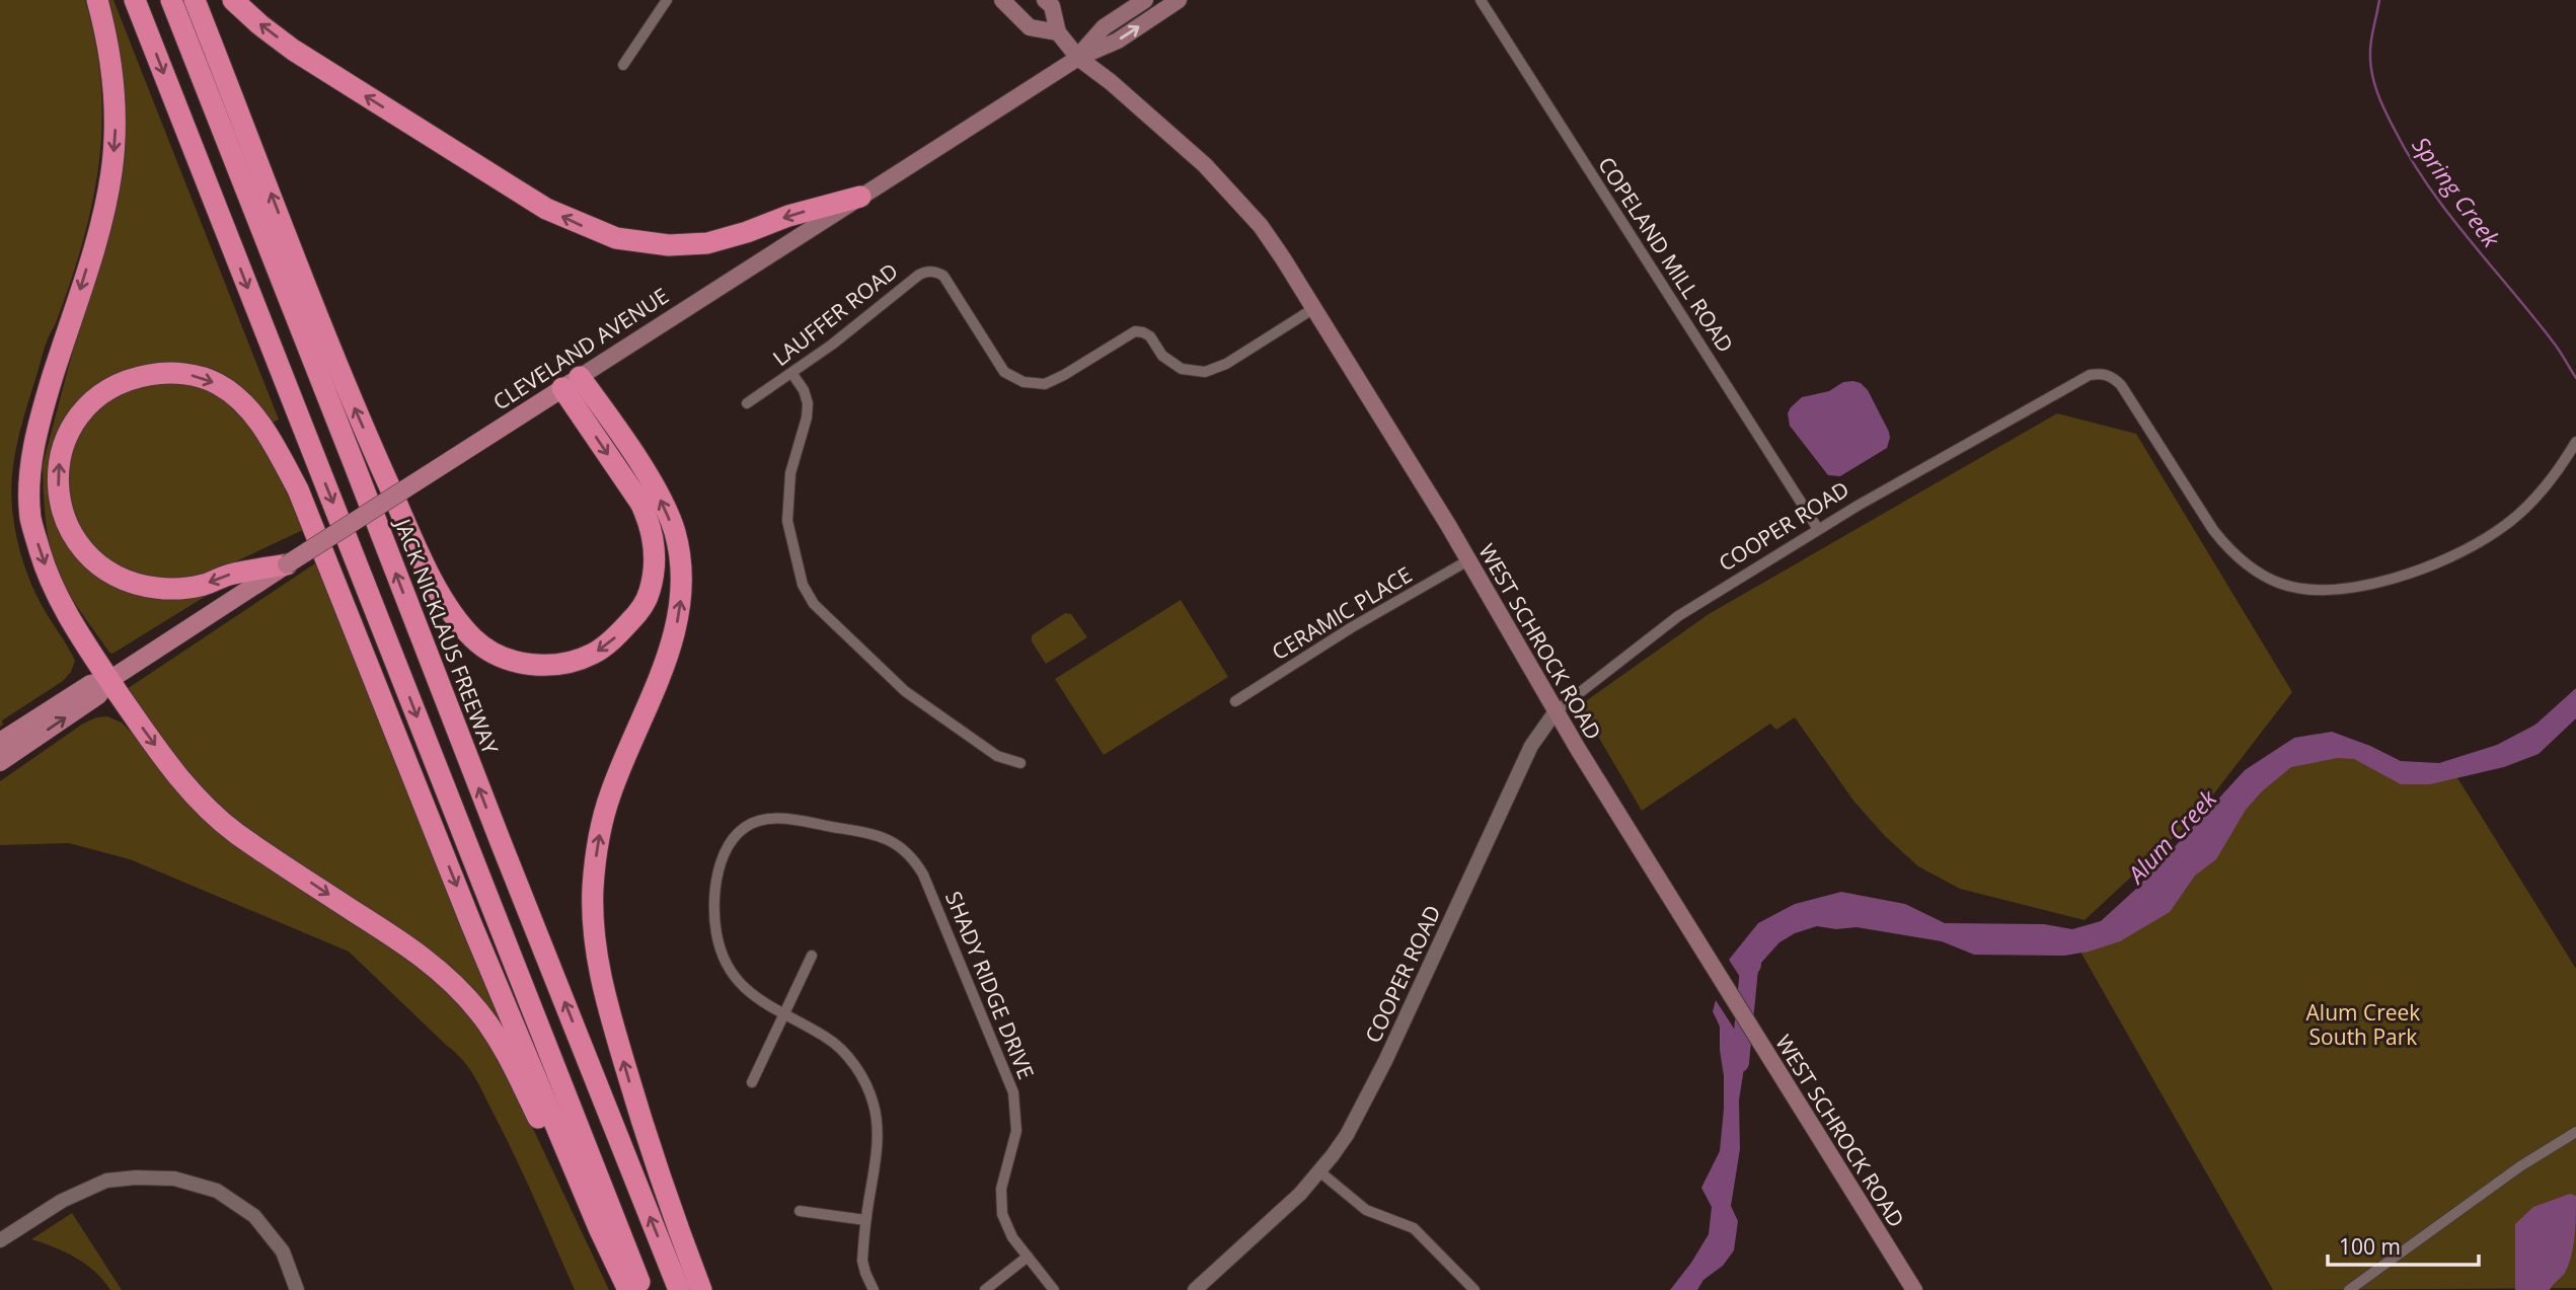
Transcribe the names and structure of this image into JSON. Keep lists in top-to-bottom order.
{
  "streets": {
    "highway": ["JACK NICKLAUS FREEWAY"],
    "main road": ["CLEVELAND AVENUE", "WEST SCHROCK ROAD"],
    "street": [
      "COPELAND MILL ROAD",
      "LAUFFER ROAD",
      "COOPER ROAD",
      "CERAMIC PLACE",
      "SHADY RIDGE DRIVE"
    ]
  },
  "crossings": [
    ["COPELAND MILL ROAD", "COOPER ROAD"],
    ["LAUFFER ROAD", "WEST SCHROCK ROAD"],
    ["CLEVELAND AVENUE", "WEST SCHROCK ROAD"],
    ["COOPER ROAD", "WEST SCHROCK ROAD"],
    ["CERAMIC PLACE", "WEST SCHROCK ROAD"]
  ],
  "water": ["Spring Creek", "Alum Creek"],
  "parks": ["Alum Creek South Park"],
  "scale_bar": "100 m"
}
